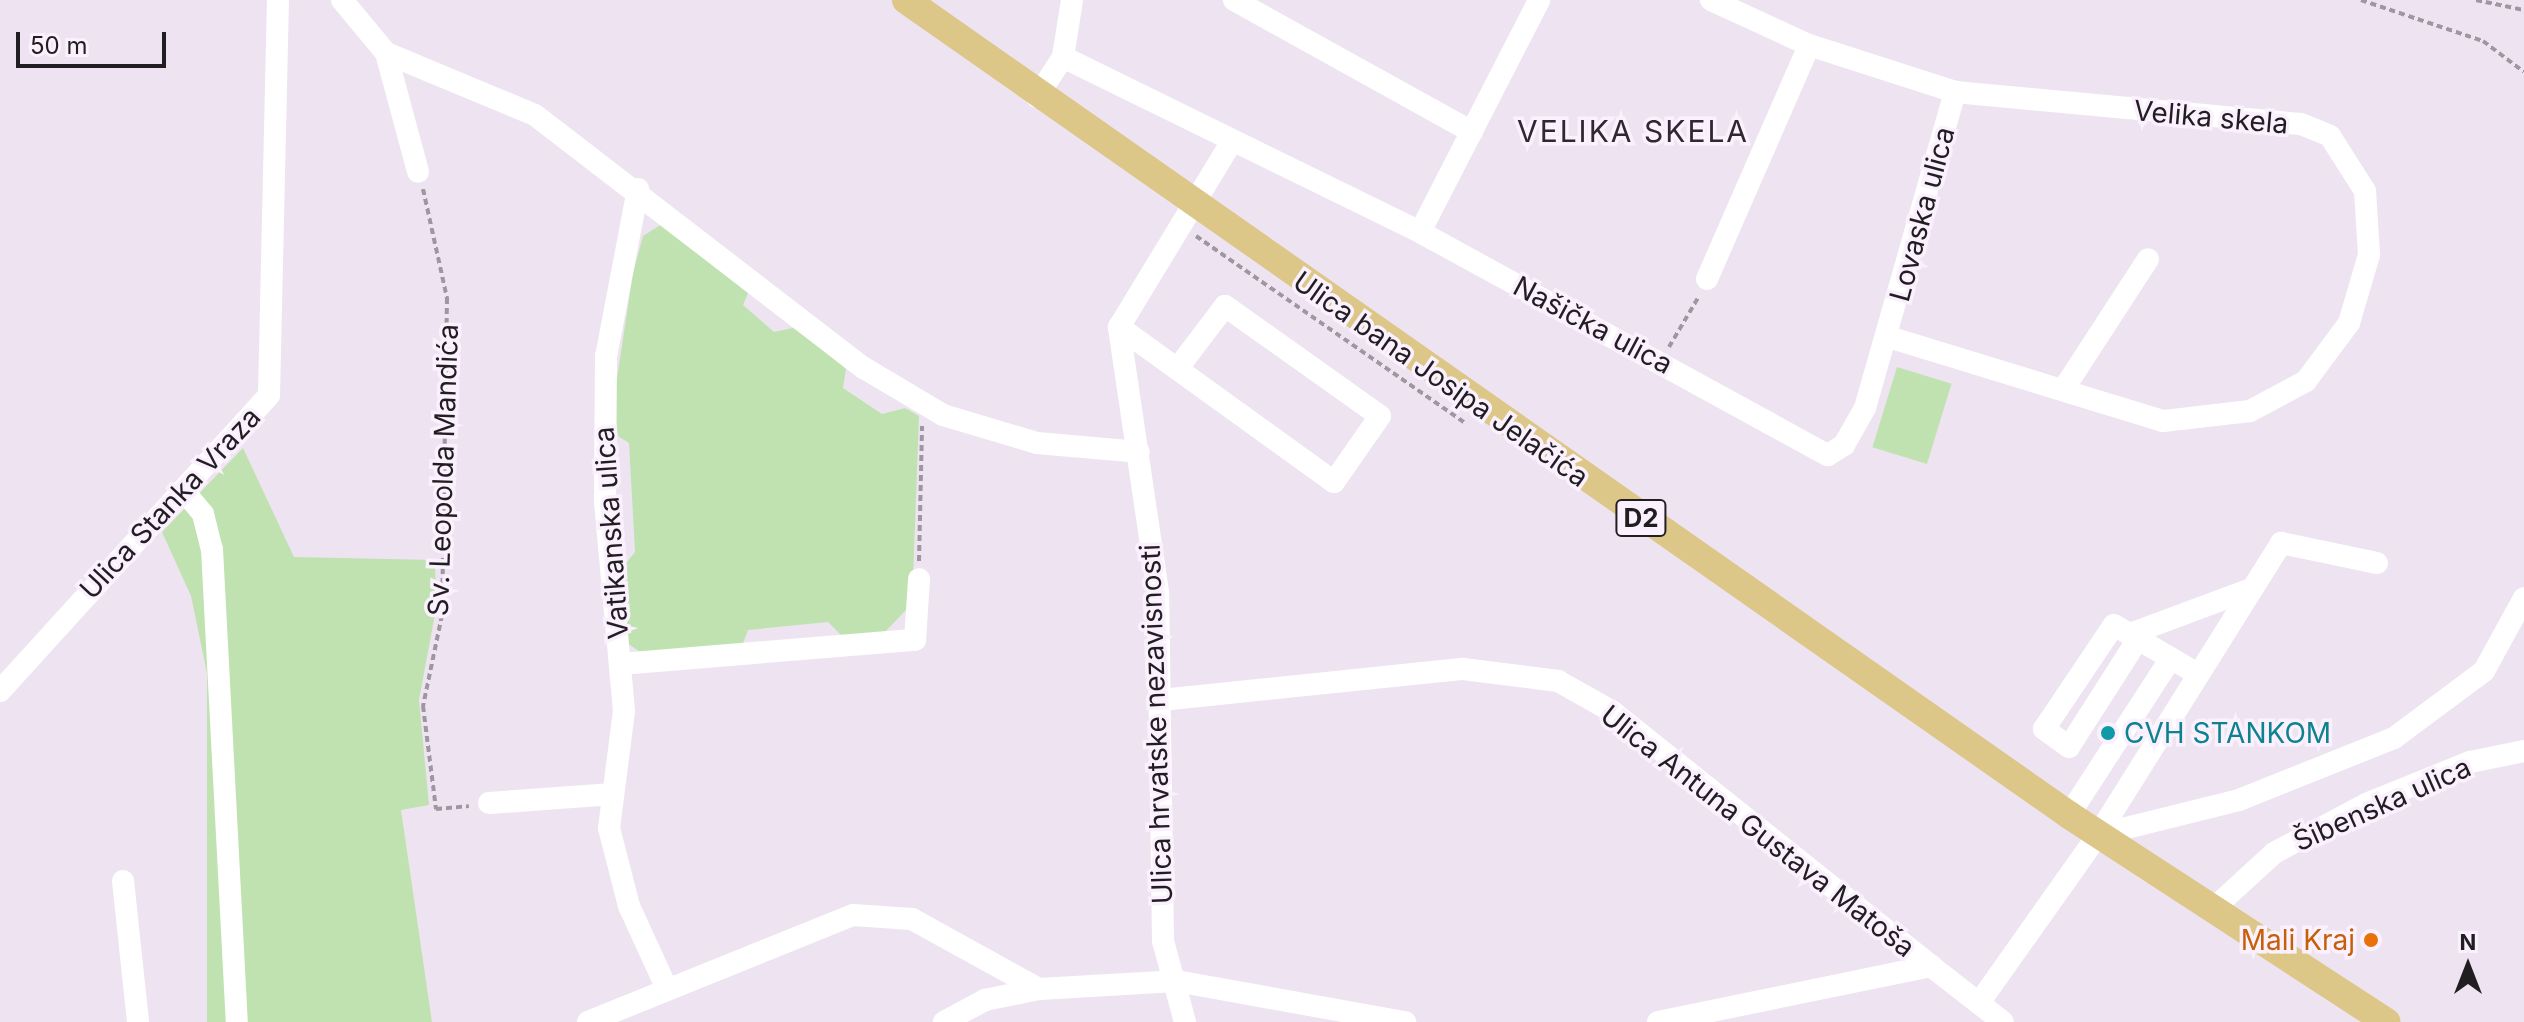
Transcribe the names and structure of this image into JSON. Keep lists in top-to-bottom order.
{
  "streets": {
    "main road": ["Ulica bana Josipa Jelačića", "D2"],
    "street": [
      "Velika skela",
      "Lovaska ulica",
      "Našička ulica",
      "Ulica Stanka Vraza",
      "Vatikanska ulica",
      "Ulica hrvatske nezavisnosti",
      "Šibenska ulica",
      "Ulica Antuna Gustava Matoša"
    ],
    "path": ["Sv. Leopolda Mandića"]
  },
  "crossings": [
    ["Velika skela", "Lovaska ulica"],
    ["Velika skela", "Našička ulica"],
    ["Lovaska ulica", "Našička ulica"],
    ["Ulica bana Josipa Jelačića", "Šibenska ulica"],
    ["Ulica hrvatske nezavisnosti", "Ulica Antuna Gustava Matoša"]
  ],
  "districts": ["VELIKA SKELA"],
  "places": ["CVH STANKOM", "Mali Kraj"],
  "scale_bar": "50 m",
  "north": "top"
}
